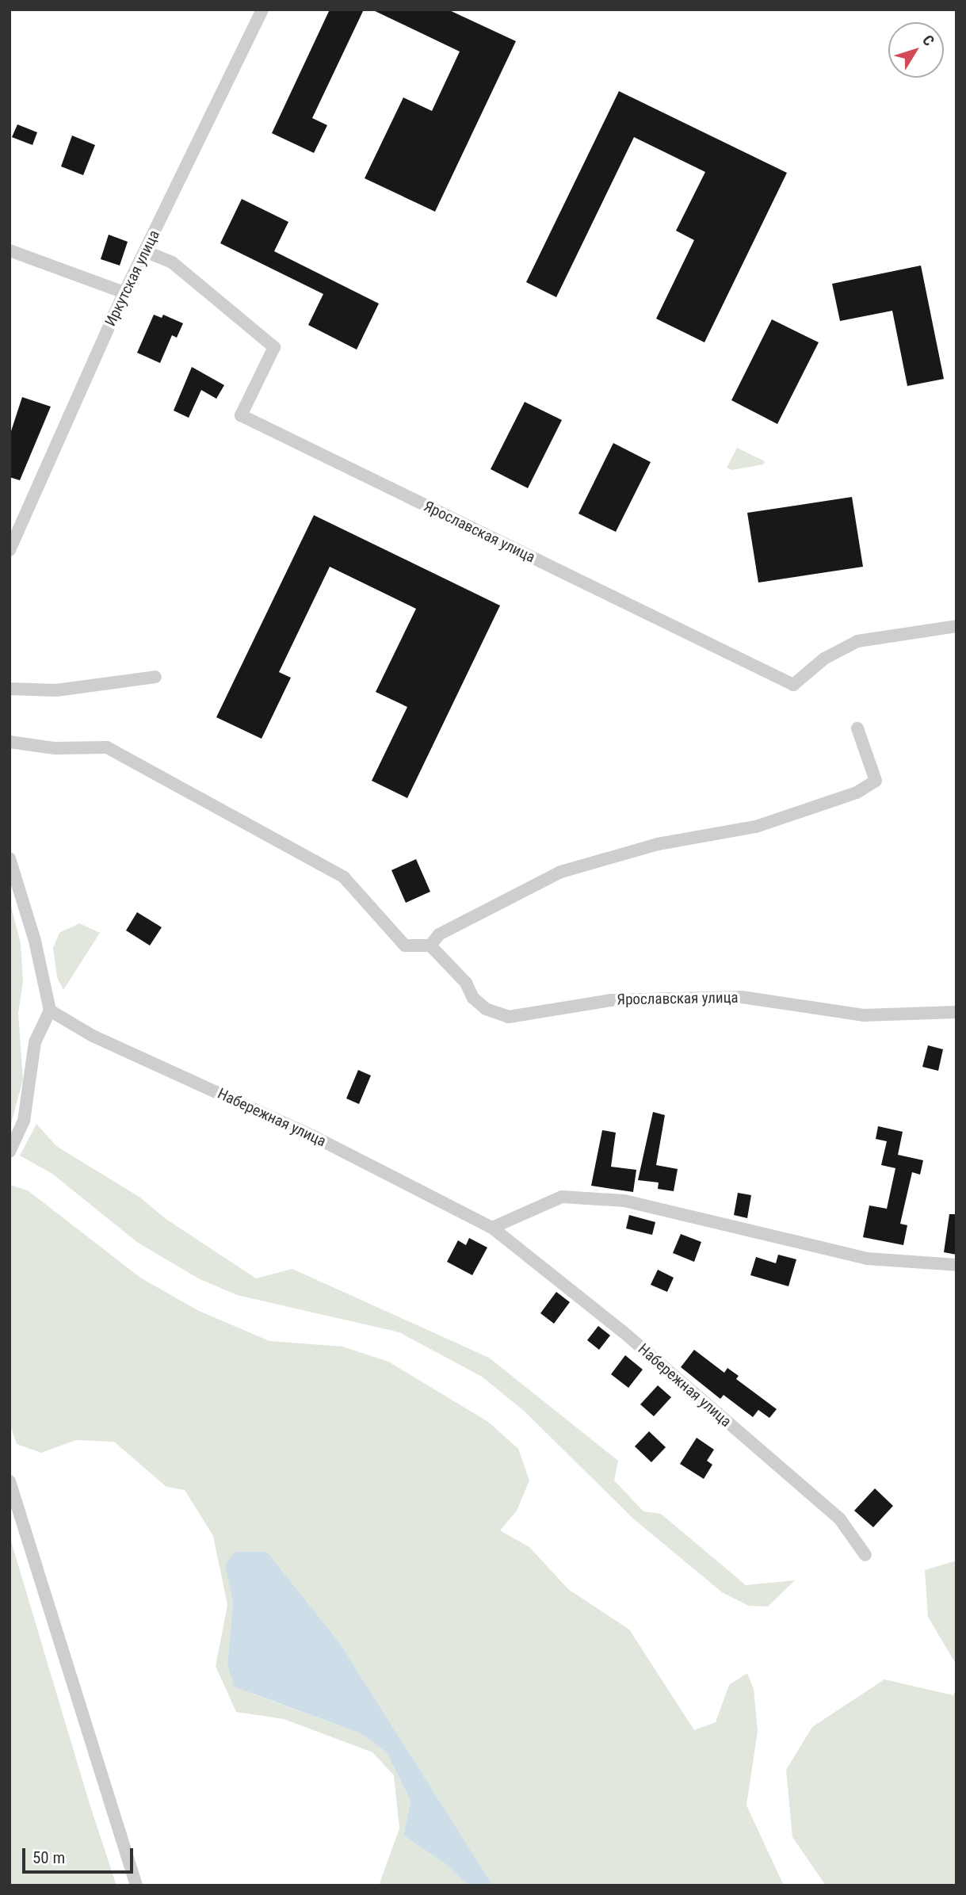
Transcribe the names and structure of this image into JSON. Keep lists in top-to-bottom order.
{
  "streets": {
    "street": ["Иркутская улица", "Ярославская улица", "Набережная улица"]
  },
  "crossings": [
    ["Иркутская улица", "Ярославская улица"]
  ],
  "scale_bar": "50 m",
  "north": "top right"
}
